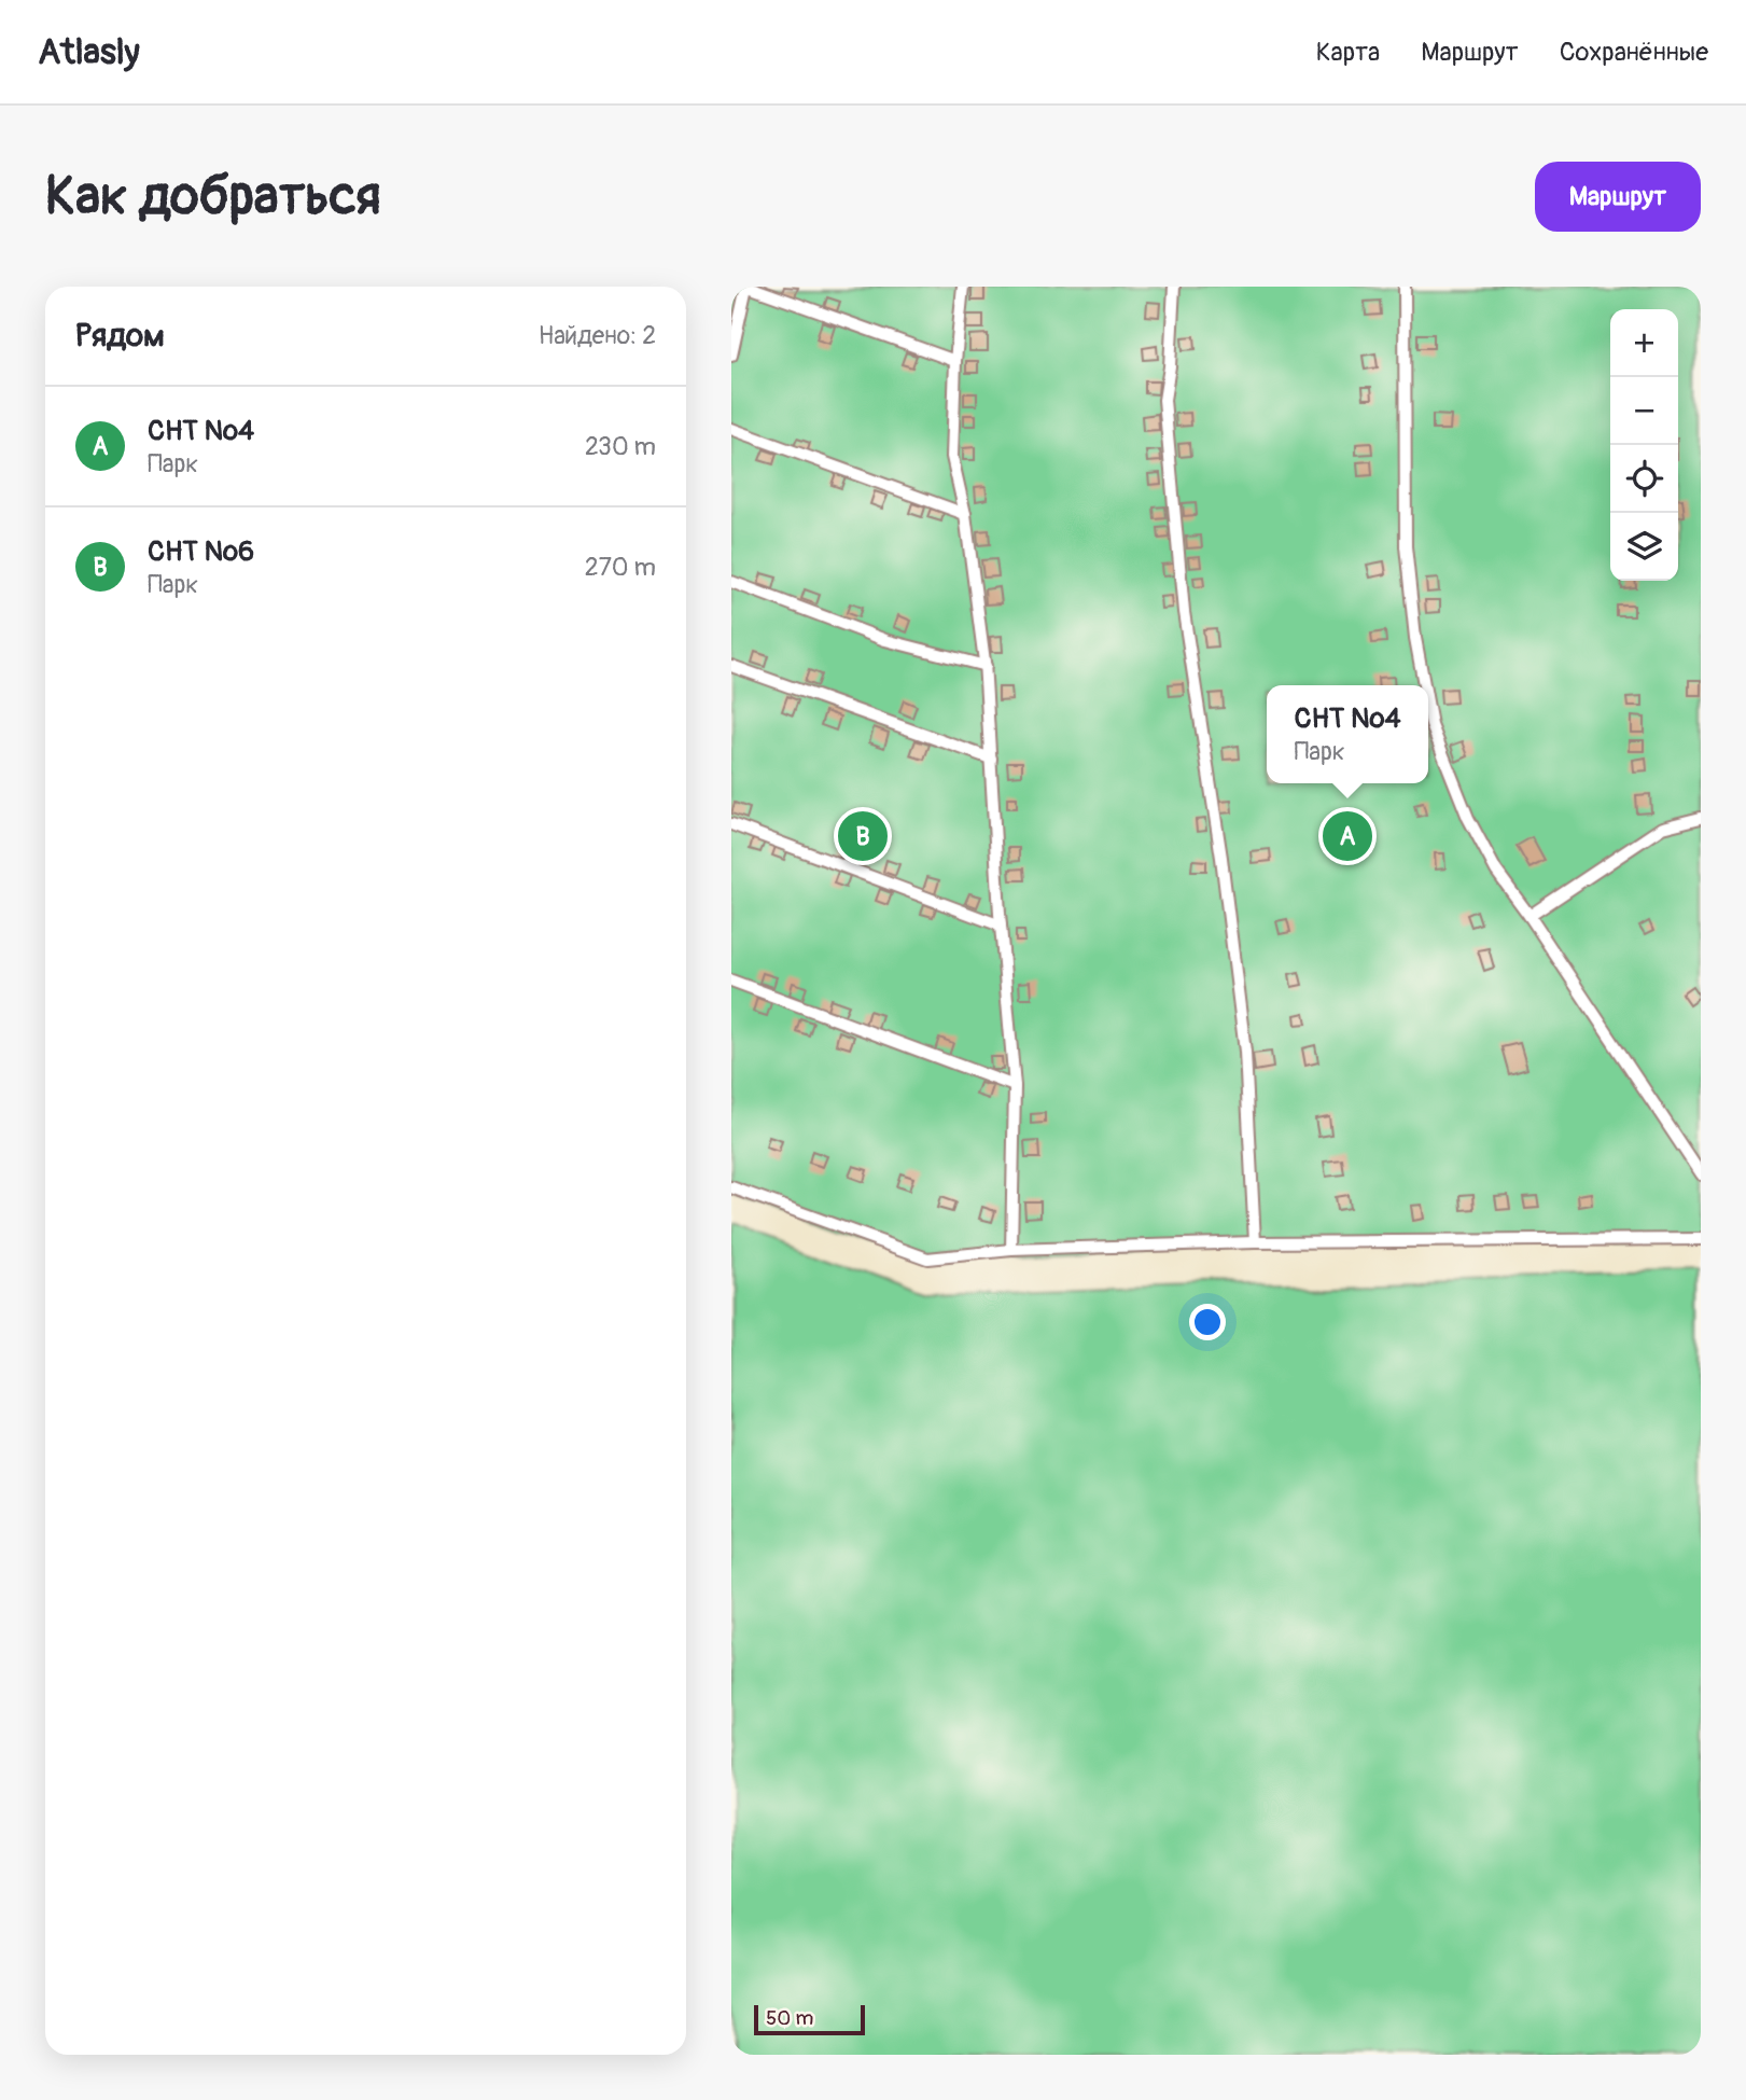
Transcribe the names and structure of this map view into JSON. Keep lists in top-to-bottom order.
{
  "scale_bar": "50 m",
  "page": {
    "header": "Atlasly",
    "nav": ["Карта", "Маршрут", "Сохранённые"],
    "buttons": "Маршрут",
    "title": "Как добраться",
    "heading": ["Рядом", "Найдено: 2"],
    "map_buttons": ["+", "−"],
    "list": [
      {
        "mark": "A",
        "name": "СНТ №4",
        "note": "Парк",
        "value": "230 m"
      },
      {
        "mark": "B",
        "name": "СНТ №6",
        "note": "Парк",
        "value": "270 m"
      }
    ],
    "popup": ["СНТ №4", "Парк"],
    "pins": ["A", "B"],
    "scale": "50 m"
  }
}
